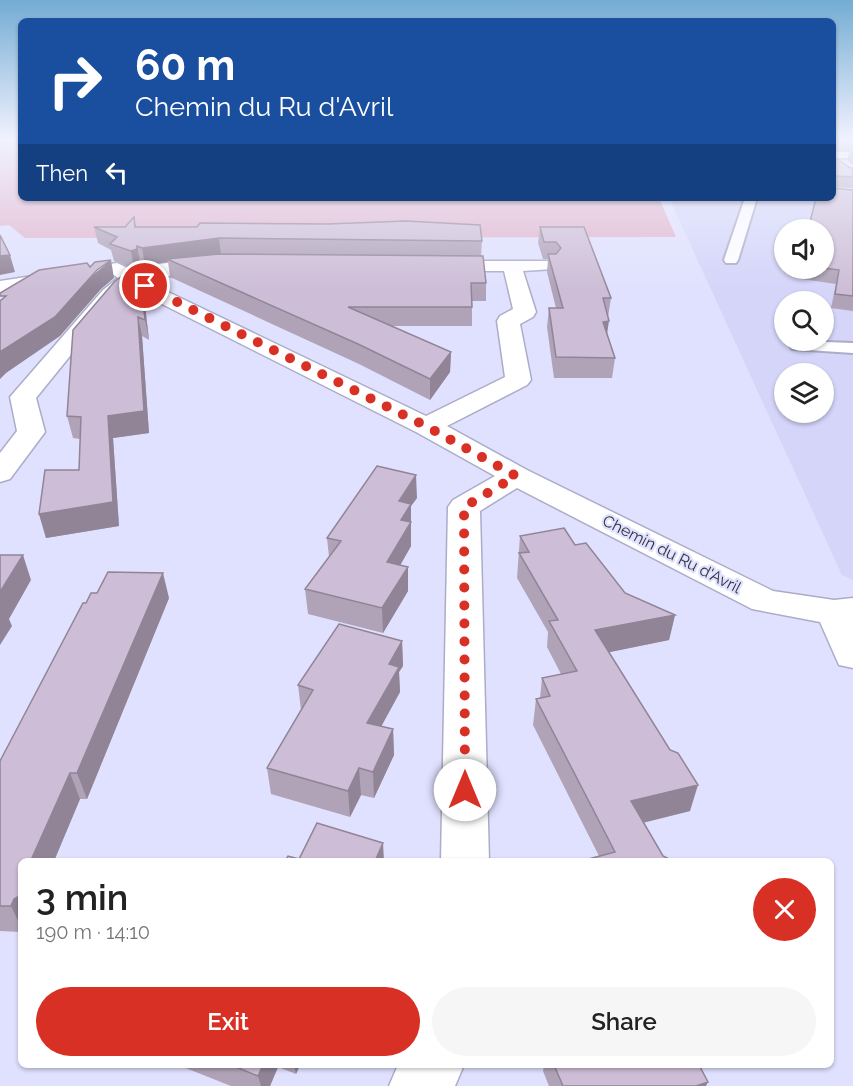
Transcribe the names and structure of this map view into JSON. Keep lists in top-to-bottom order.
{
  "streets": {
    "street": ["Chemin du Ru d'Avril"]
  },
  "page": {
    "turn": ["60 m", "Chemin du Ru d'Avril"],
    "then": "Then",
    "heading": ["3 min", "190 m · 14:10"],
    "buttons": ["Exit", "Share"]
  }
}
